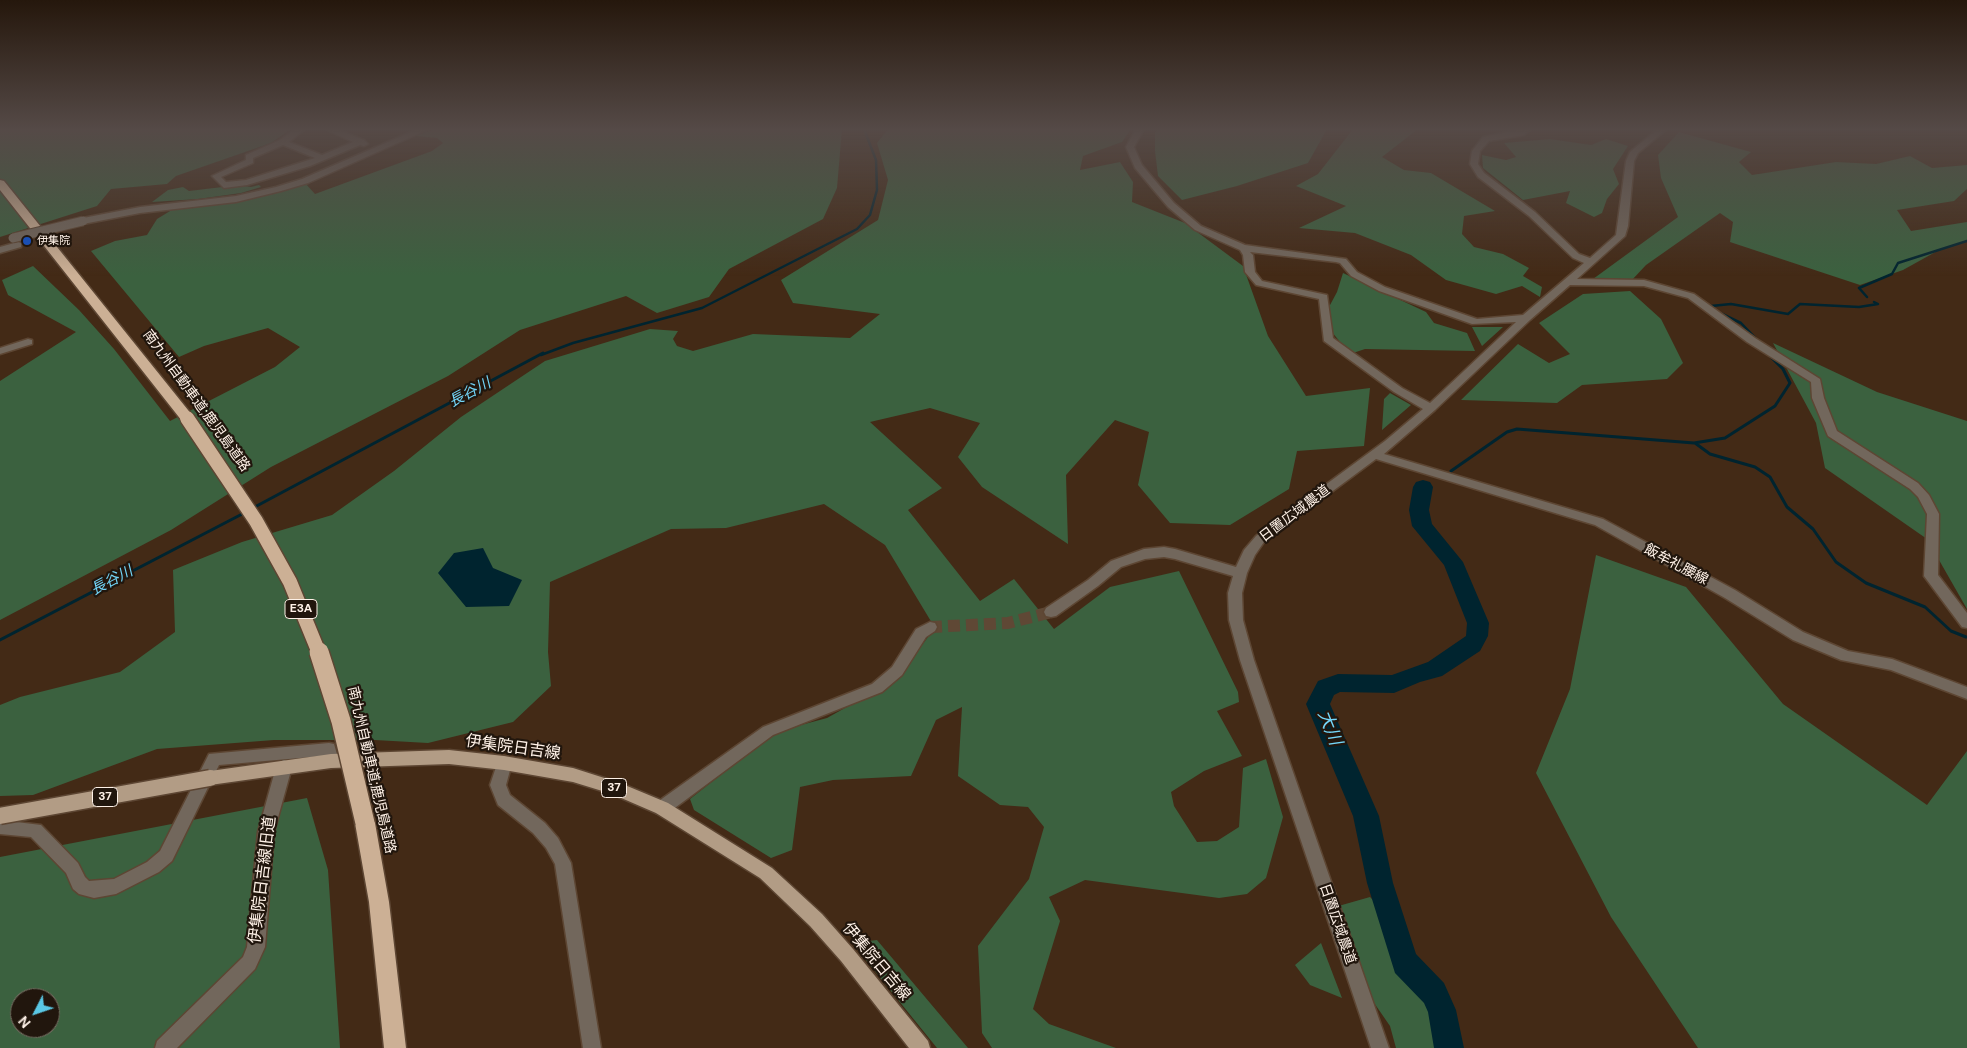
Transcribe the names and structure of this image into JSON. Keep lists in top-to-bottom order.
{
  "streets": {
    "highway": ["南九州自動車道;鹿児島道路", "E3A"],
    "main road": ["伊集院日吉線", "37"],
    "street": ["日置広域農道", "飯牟礼腰線", "伊集院日吉線旧道"]
  },
  "crossings": [
    ["日置広域農道", "飯牟礼腰線"],
    ["伊集院日吉線", "伊集院日吉線旧道"]
  ],
  "water": ["長谷川", "大川"],
  "places": ["伊集院"],
  "north": "bottom left"
}
